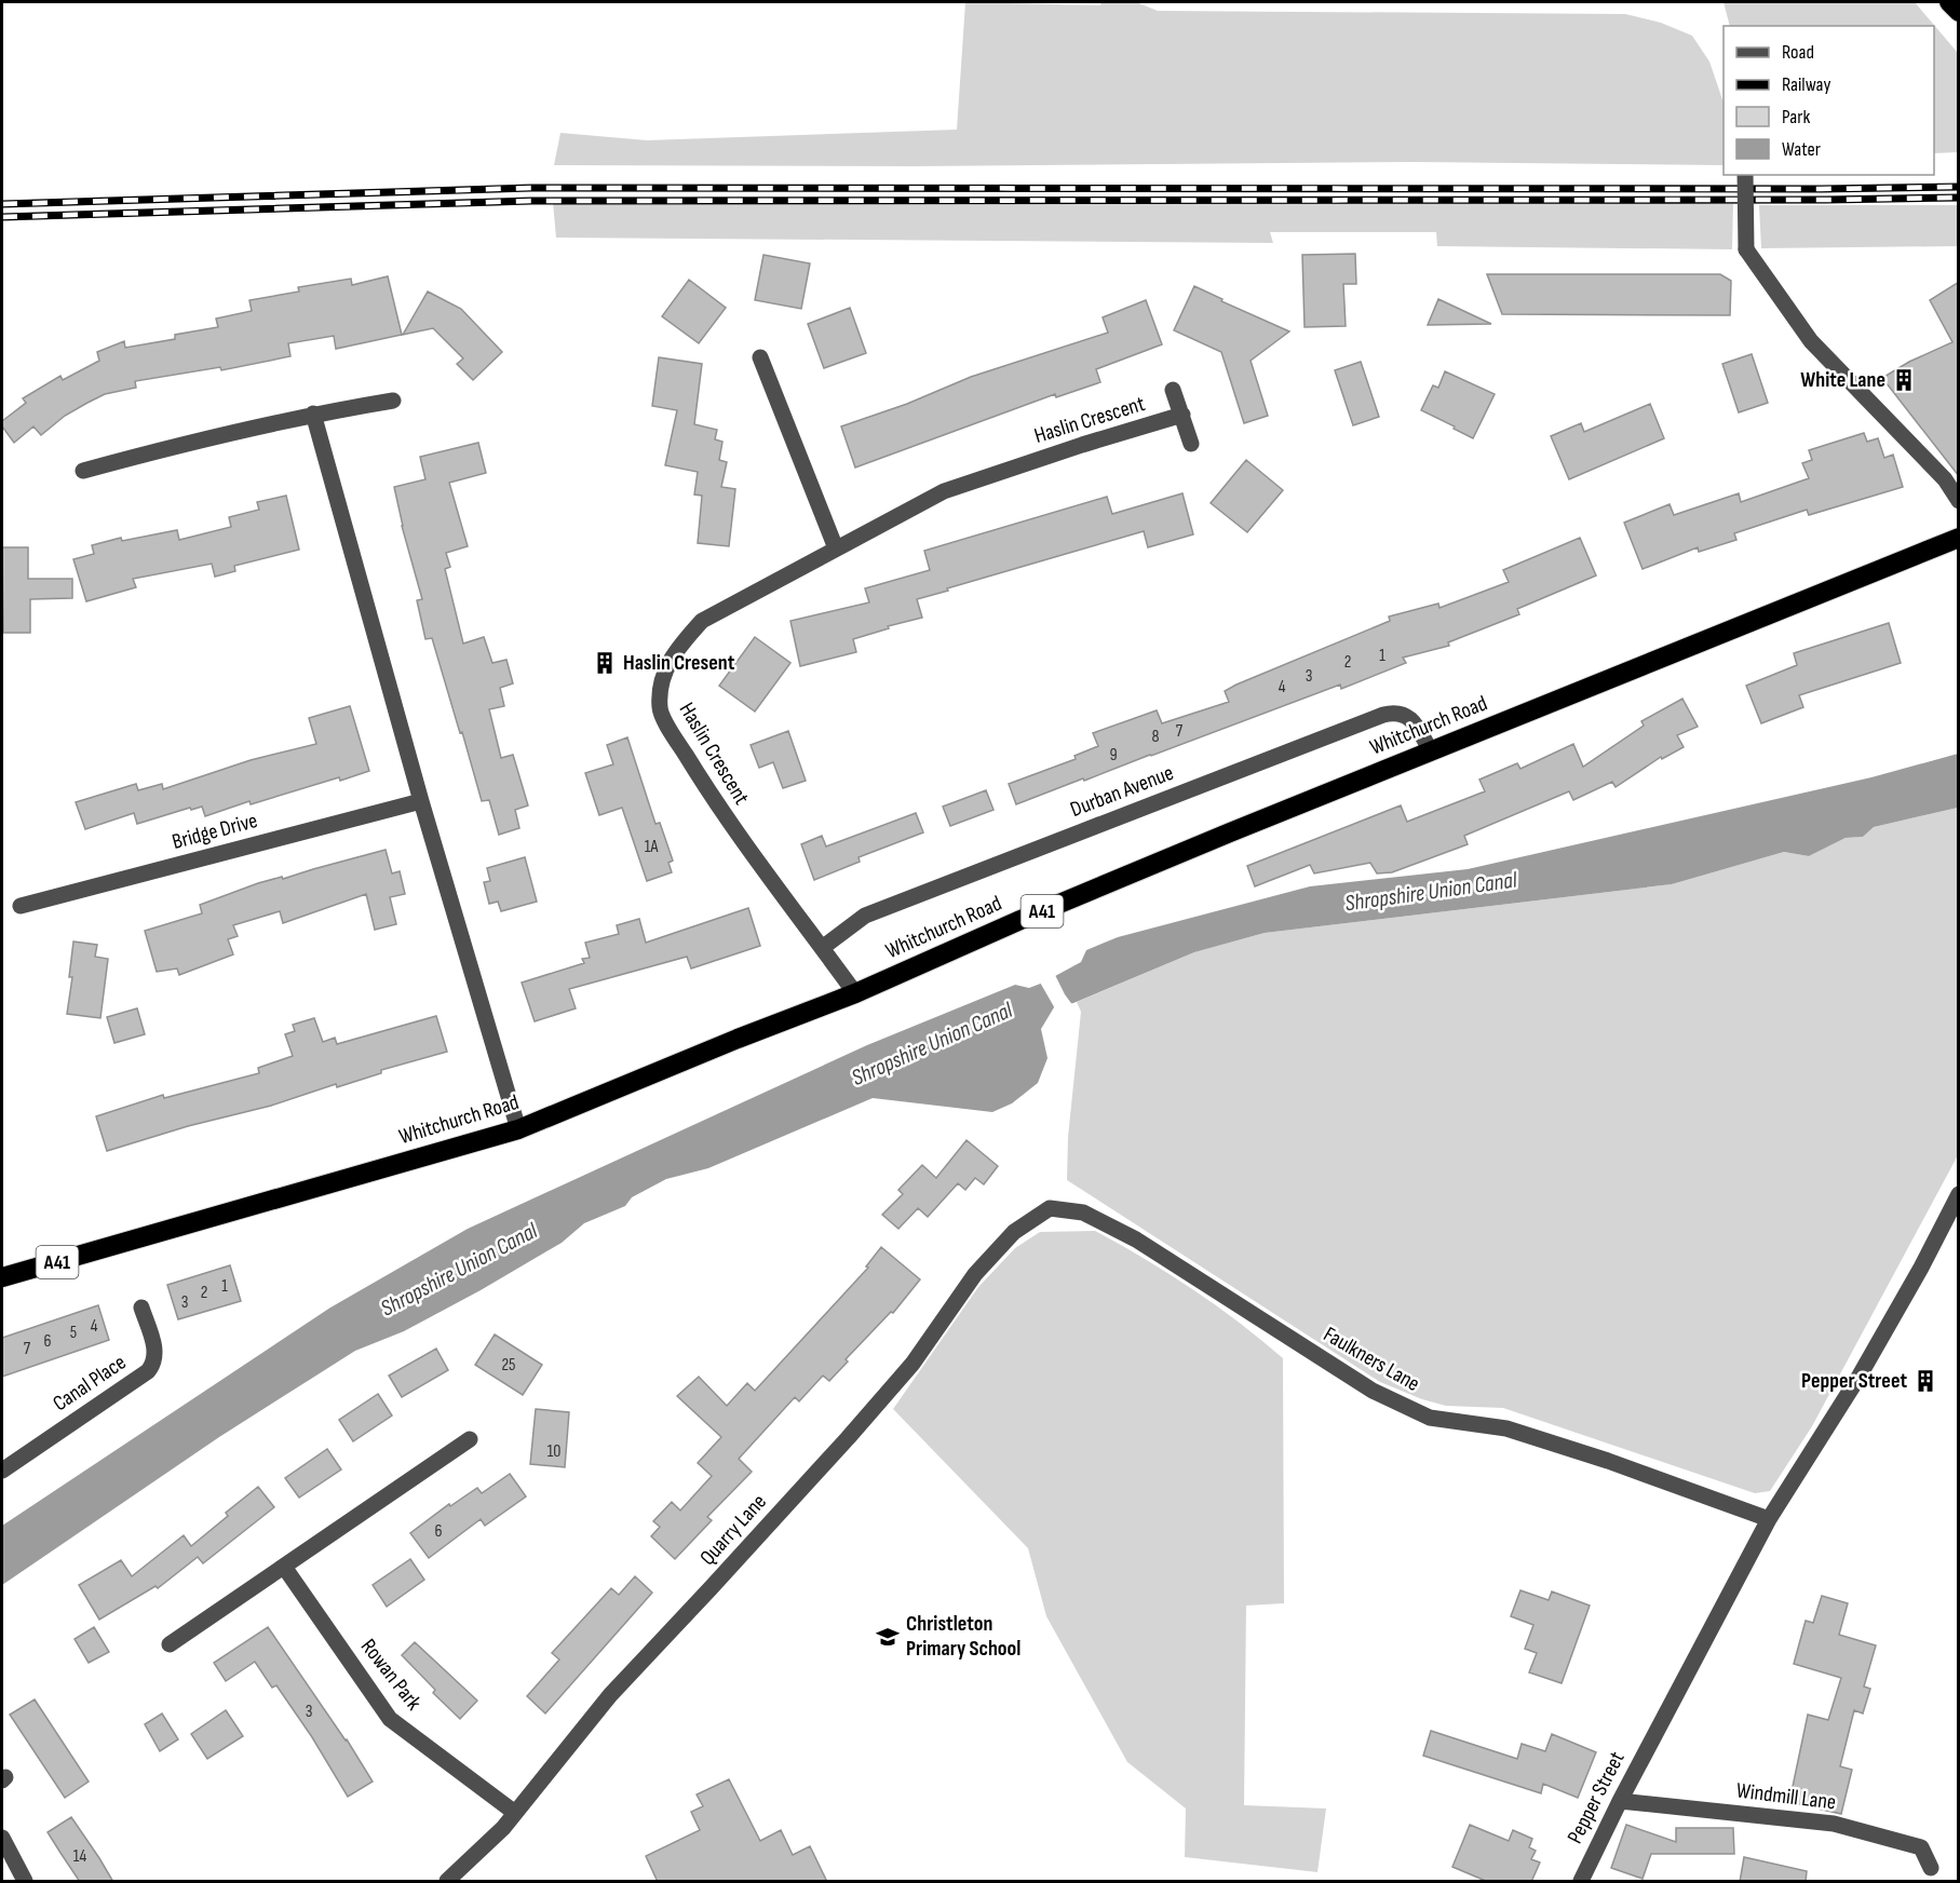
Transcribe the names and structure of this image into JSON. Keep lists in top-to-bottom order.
{
  "streets": {
    "highway": ["Whitchurch Road", "A41"],
    "street": [
      "Haslin Crescent",
      "Durban Avenue",
      "Bridge Drive",
      "Faulkners Lane",
      "Canal Place",
      "Quarry Lane",
      "Rowan Park",
      "Windmill Lane",
      "Pepper Street"
    ]
  },
  "crossings": [
    ["Haslin Crescent", "Whitchurch Road"],
    ["Haslin Crescent", "Durban Avenue"],
    ["Whitchurch Road", "Durban Avenue"],
    ["Faulkners Lane", "Quarry Lane"],
    ["Faulkners Lane", "Pepper Street"],
    ["Quarry Lane", "Rowan Park"],
    ["Windmill Lane", "Pepper Street"]
  ],
  "water": ["Shropshire Union Canal"],
  "places": {
    "building": ["White Lane", "Haslin Cresent", "Pepper Street"],
    "school or university": ["Christleton Primary School"]
  },
  "house_numbers": [
    "1",
    "2",
    "3",
    "4",
    "7",
    "8",
    "9",
    "1A",
    "1",
    "2",
    "3",
    "4",
    "5",
    "6",
    "7",
    "25",
    "10",
    "6",
    "3",
    "14"
  ],
  "legend": [
    "Road",
    "Railway",
    "Park",
    "Water"
  ]
}
